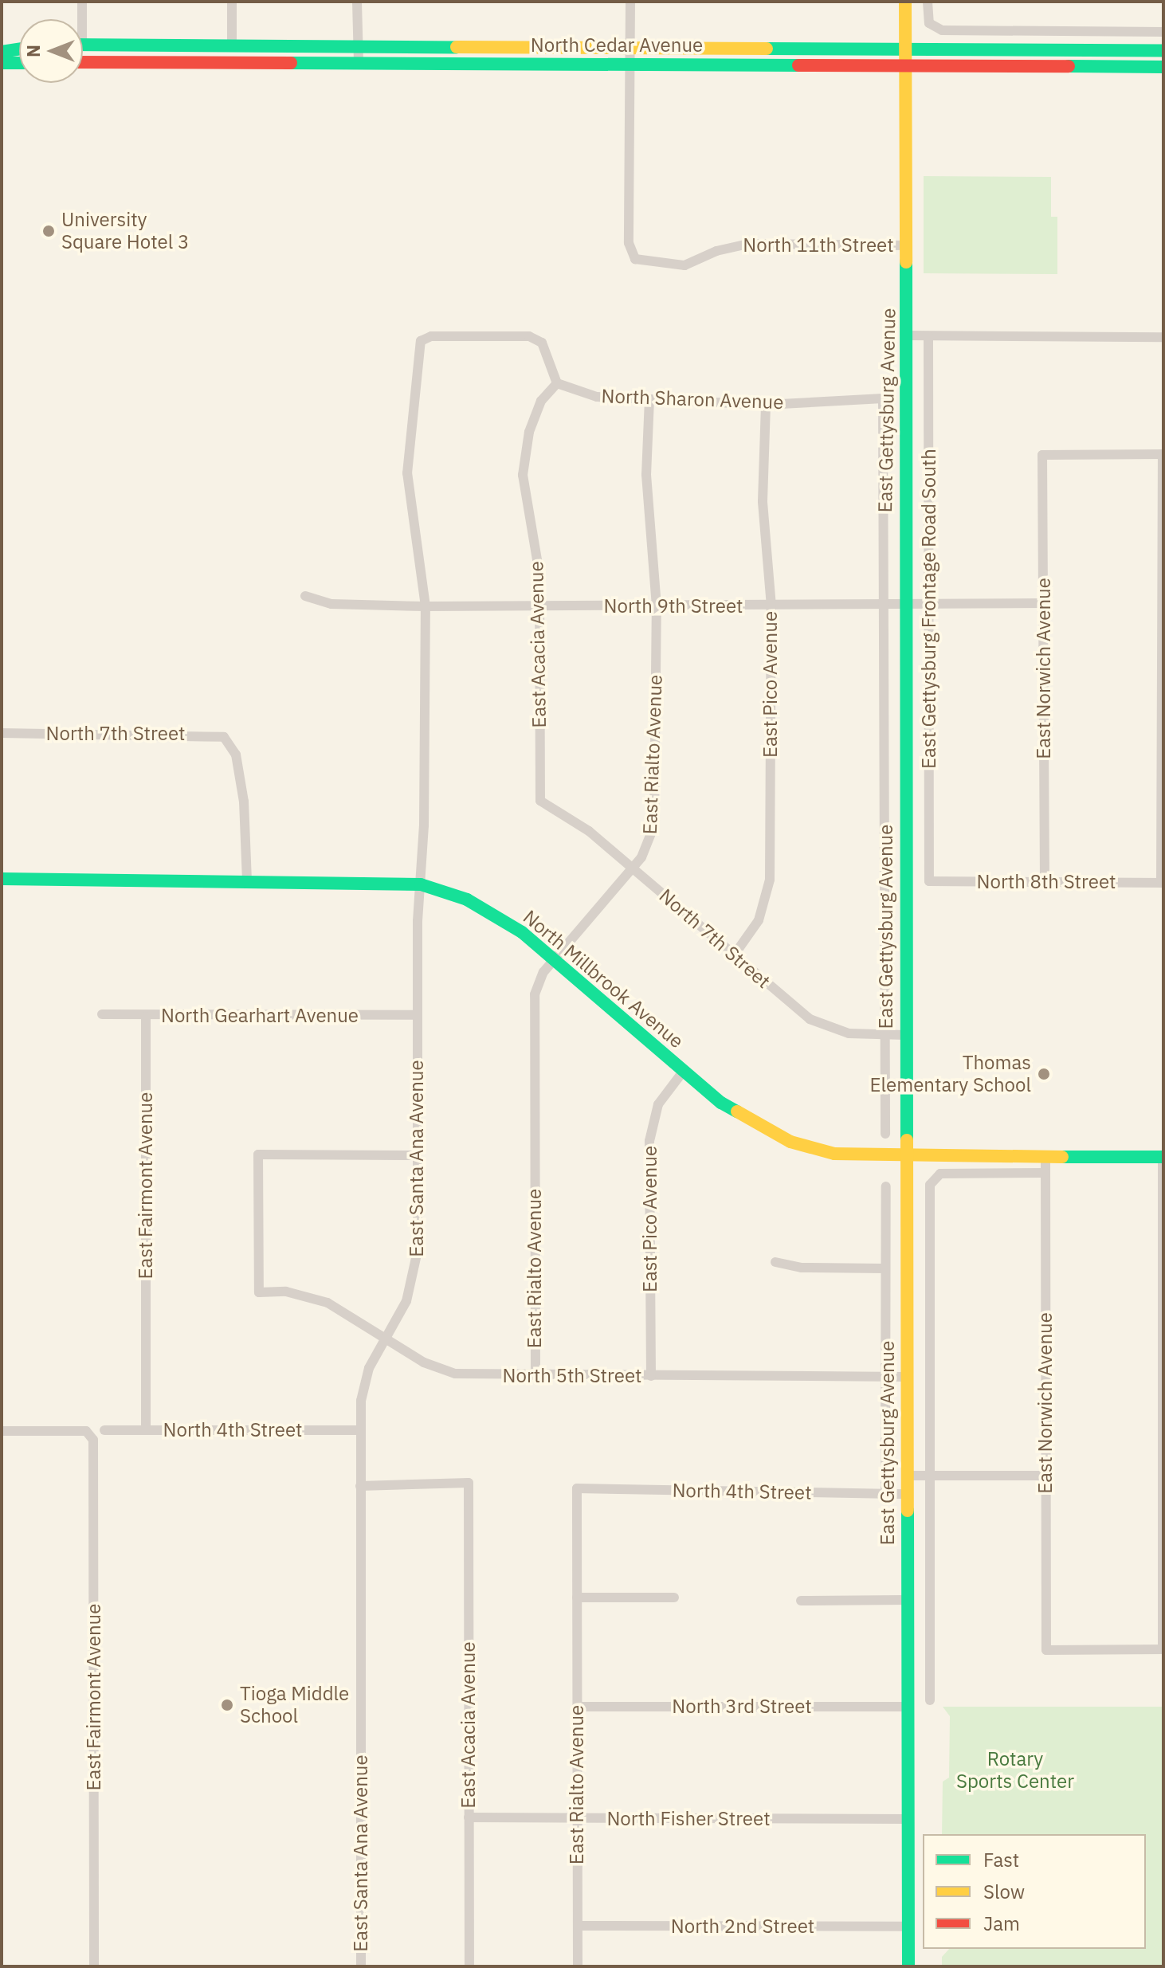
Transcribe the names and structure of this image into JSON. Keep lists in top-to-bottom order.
{
  "streets": {
    "street": [
      "North Cedar Avenue",
      "North 11th Street",
      "North Sharon Avenue",
      "East Gettysburg Avenue",
      "North 9th Street",
      "East Gettysburg Frontage Road South",
      "East Acacia Avenue",
      "East Norwich Avenue",
      "East Pico Avenue",
      "North 7th Street",
      "East Rialto Avenue",
      "North 8th Street",
      "North Millbrook Avenue",
      "North Gearhart Avenue",
      "East Santa Ana Avenue",
      "East Fairmont Avenue",
      "North 5th Street",
      "North 4th Street",
      "North 3rd Street",
      "North Fisher Street",
      "North 2nd Street"
    ]
  },
  "crossings": [
    ["North Cedar Avenue", "North 11th Street"],
    ["North Cedar Avenue", "East Gettysburg Avenue"],
    ["North 11th Street", "East Gettysburg Avenue"],
    ["North Sharon Avenue", "North 9th Street"],
    ["North Sharon Avenue", "East Acacia Avenue"],
    ["North Sharon Avenue", "East Pico Avenue"],
    ["North Sharon Avenue", "East Rialto Avenue"],
    ["North Sharon Avenue", "East Santa Ana Avenue"],
    ["East Gettysburg Avenue", "North 9th Street"],
    ["East Gettysburg Avenue", "North 7th Street"],
    ["East Gettysburg Avenue", "North Millbrook Avenue"],
    ["East Gettysburg Avenue", "North 5th Street"],
    ["East Gettysburg Avenue", "North 4th Street"],
    ["East Gettysburg Avenue", "North 3rd Street"],
    ["East Gettysburg Avenue", "North Fisher Street"],
    ["East Gettysburg Avenue", "North 2nd Street"],
    ["North 9th Street", "East Gettysburg Frontage Road South"],
    ["North 9th Street", "East Acacia Avenue"],
    ["North 9th Street", "East Norwich Avenue"],
    ["North 9th Street", "East Pico Avenue"],
    ["North 9th Street", "East Rialto Avenue"],
    ["North 9th Street", "East Santa Ana Avenue"],
    ["East Gettysburg Frontage Road South", "North 8th Street"],
    ["East Acacia Avenue", "North 7th Street"],
    ["East Acacia Avenue", "East Santa Ana Avenue"],
    ["East Acacia Avenue", "North Fisher Street"],
    ["East Norwich Avenue", "North 8th Street"],
    ["East Norwich Avenue", "North Millbrook Avenue"],
    ["East Pico Avenue", "North 7th Street"],
    ["East Pico Avenue", "North Millbrook Avenue"],
    ["East Pico Avenue", "North 5th Street"],
    ["North 7th Street", "East Rialto Avenue"],
    ["North 7th Street", "North Millbrook Avenue"],
    ["East Rialto Avenue", "North Millbrook Avenue"],
    ["East Rialto Avenue", "North 5th Street"],
    ["East Rialto Avenue", "North 4th Street"],
    ["East Rialto Avenue", "North 3rd Street"],
    ["East Rialto Avenue", "North Fisher Street"],
    ["East Rialto Avenue", "North 2nd Street"],
    ["North Millbrook Avenue", "East Santa Ana Avenue"],
    ["North Gearhart Avenue", "East Santa Ana Avenue"],
    ["North Gearhart Avenue", "East Fairmont Avenue"],
    ["East Santa Ana Avenue", "North 5th Street"],
    ["East Santa Ana Avenue", "North 4th Street"],
    ["East Fairmont Avenue", "North 4th Street"]
  ],
  "parks": ["Rotary Sports Center"],
  "places": ["University Square Hotel 3", "Thomas Elementary School", "Tioga Middle School"],
  "legend": ["Fast", "Slow", "Jam"],
  "north": "left"
}
